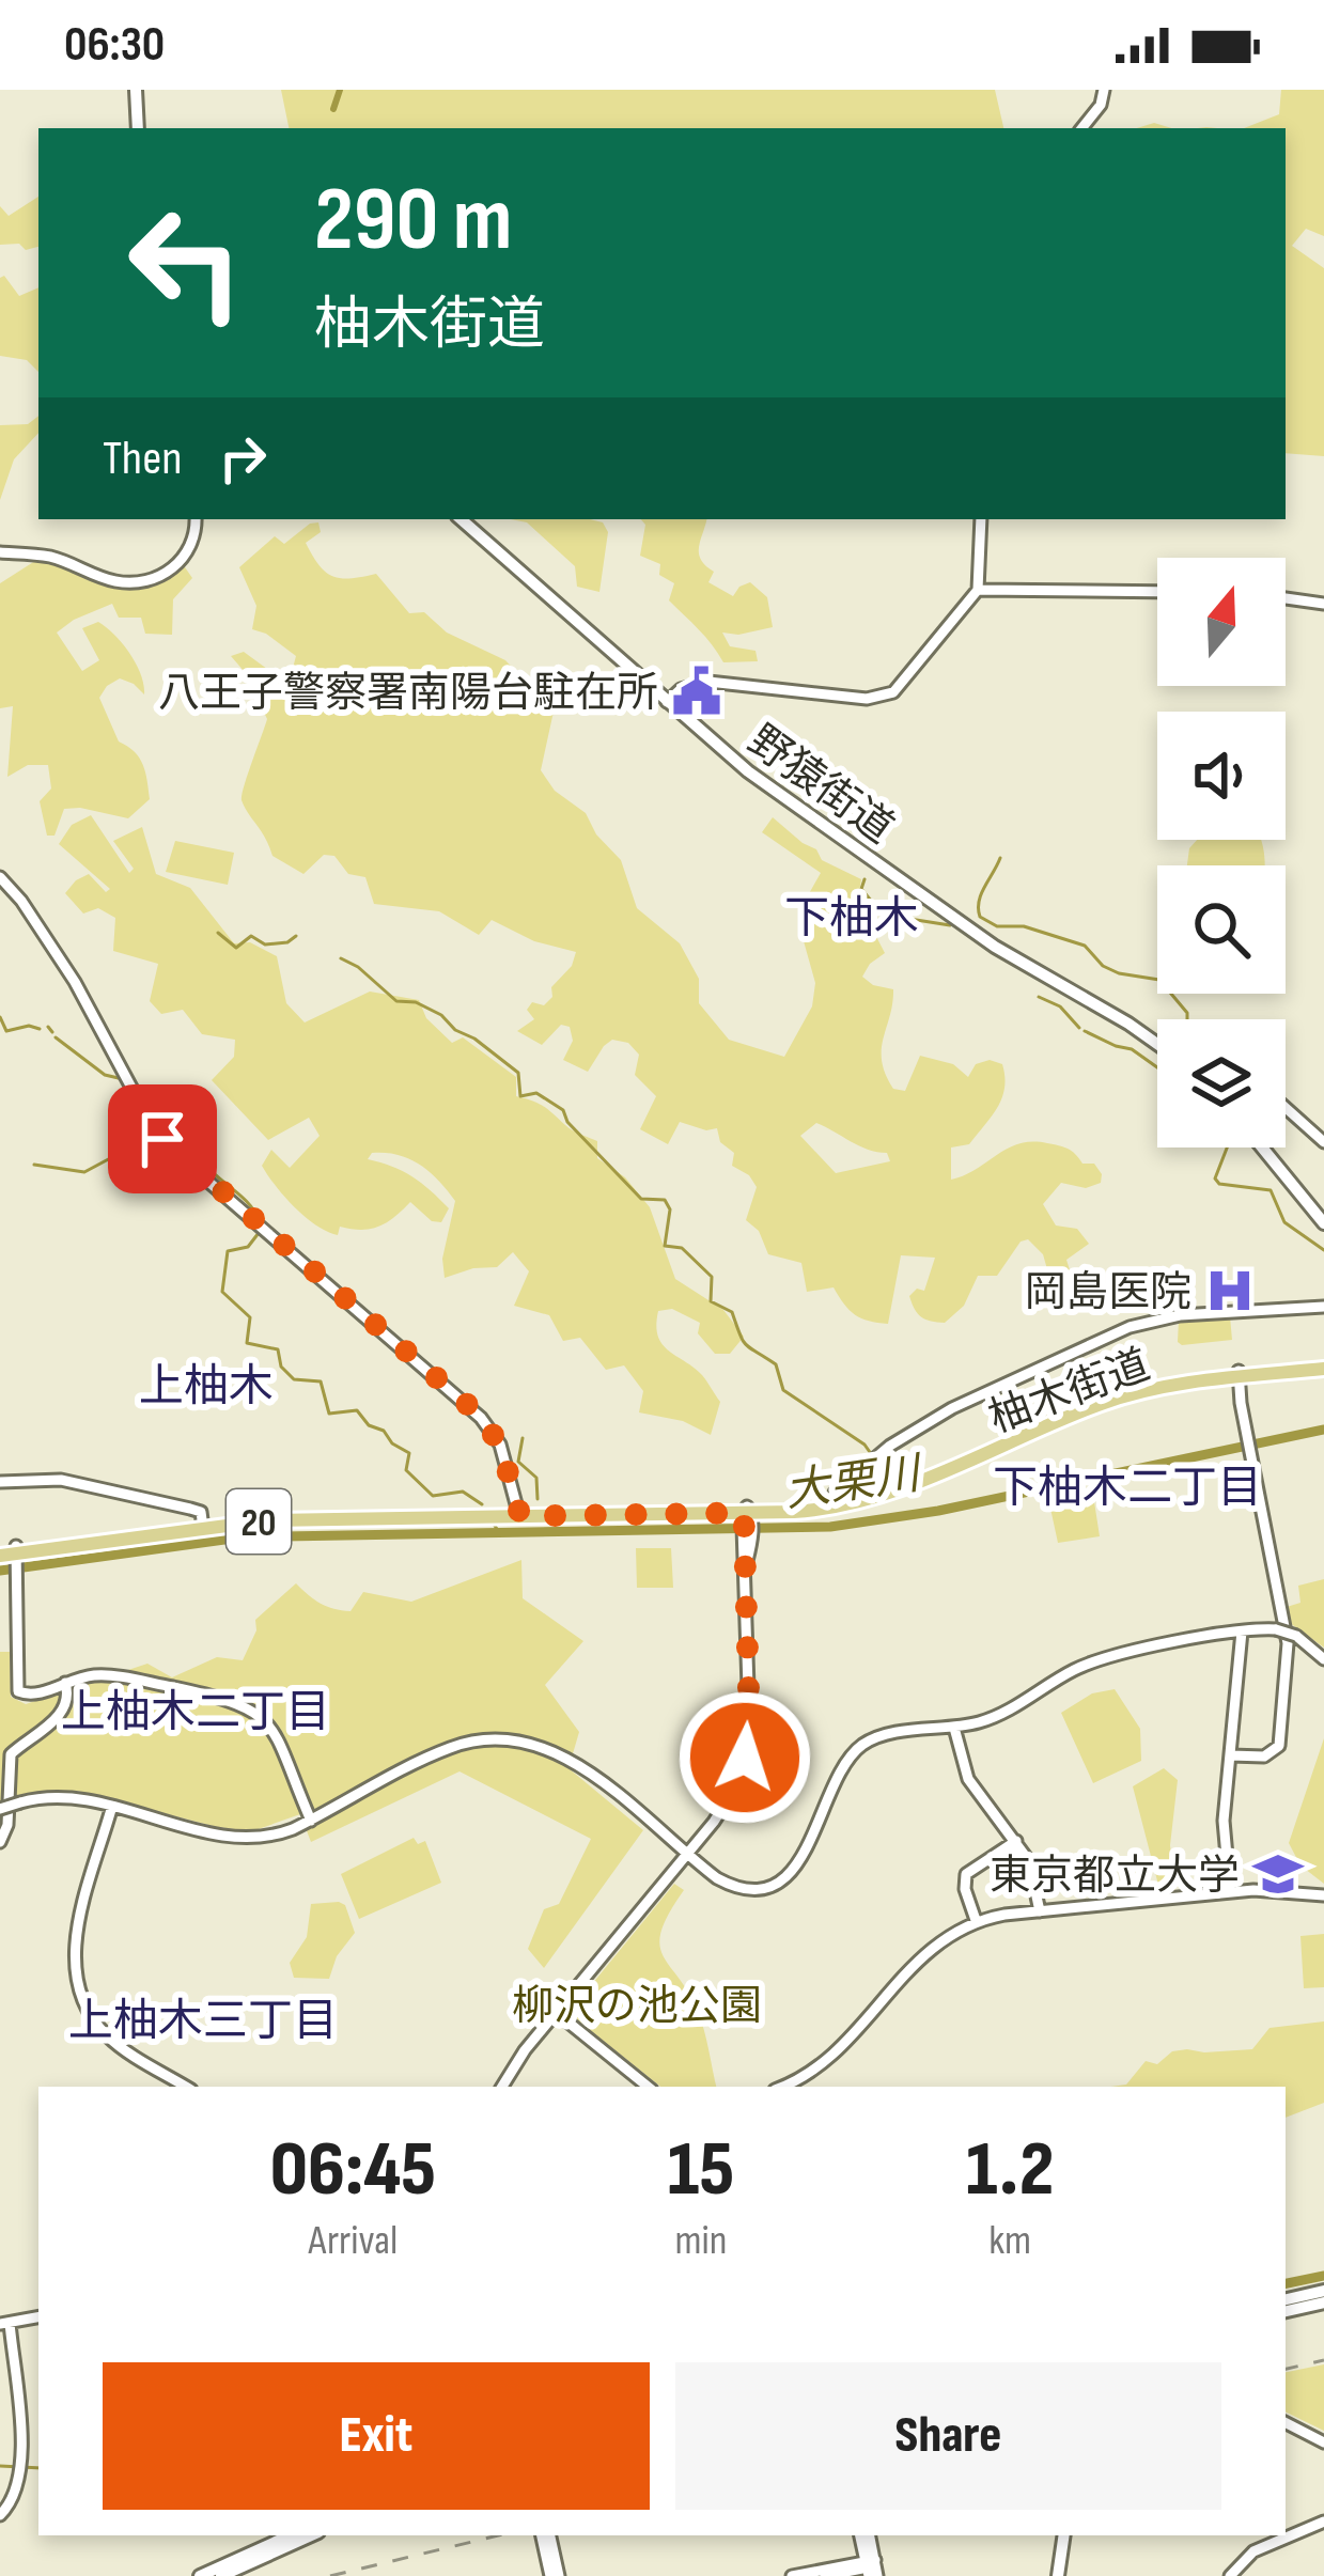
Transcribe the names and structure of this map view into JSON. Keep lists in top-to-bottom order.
{
  "streets": {
    "main road": ["野猿街道", "柚木街道", "20"]
  },
  "districts": [
    "下柚木",
    "上柚木",
    "下柚木二丁目",
    "上柚木二丁目",
    "上柚木三丁目"
  ],
  "water": ["大栗川"],
  "parks": ["柳沢の池公園"],
  "places": {
    "public building": ["八王子警察署南陽台駐在所"],
    "hospital": ["岡島医院"],
    "school or university": ["東京都立大学"]
  },
  "north": "top",
  "page": {
    "status": "06:30",
    "turn": ["290 m", "柚木街道"],
    "then": "Then",
    "eta": [
      "06:45",
      "Arrival",
      "15",
      "min",
      "1.2",
      "km"
    ],
    "buttons": ["Exit", "Share"]
  }
}
